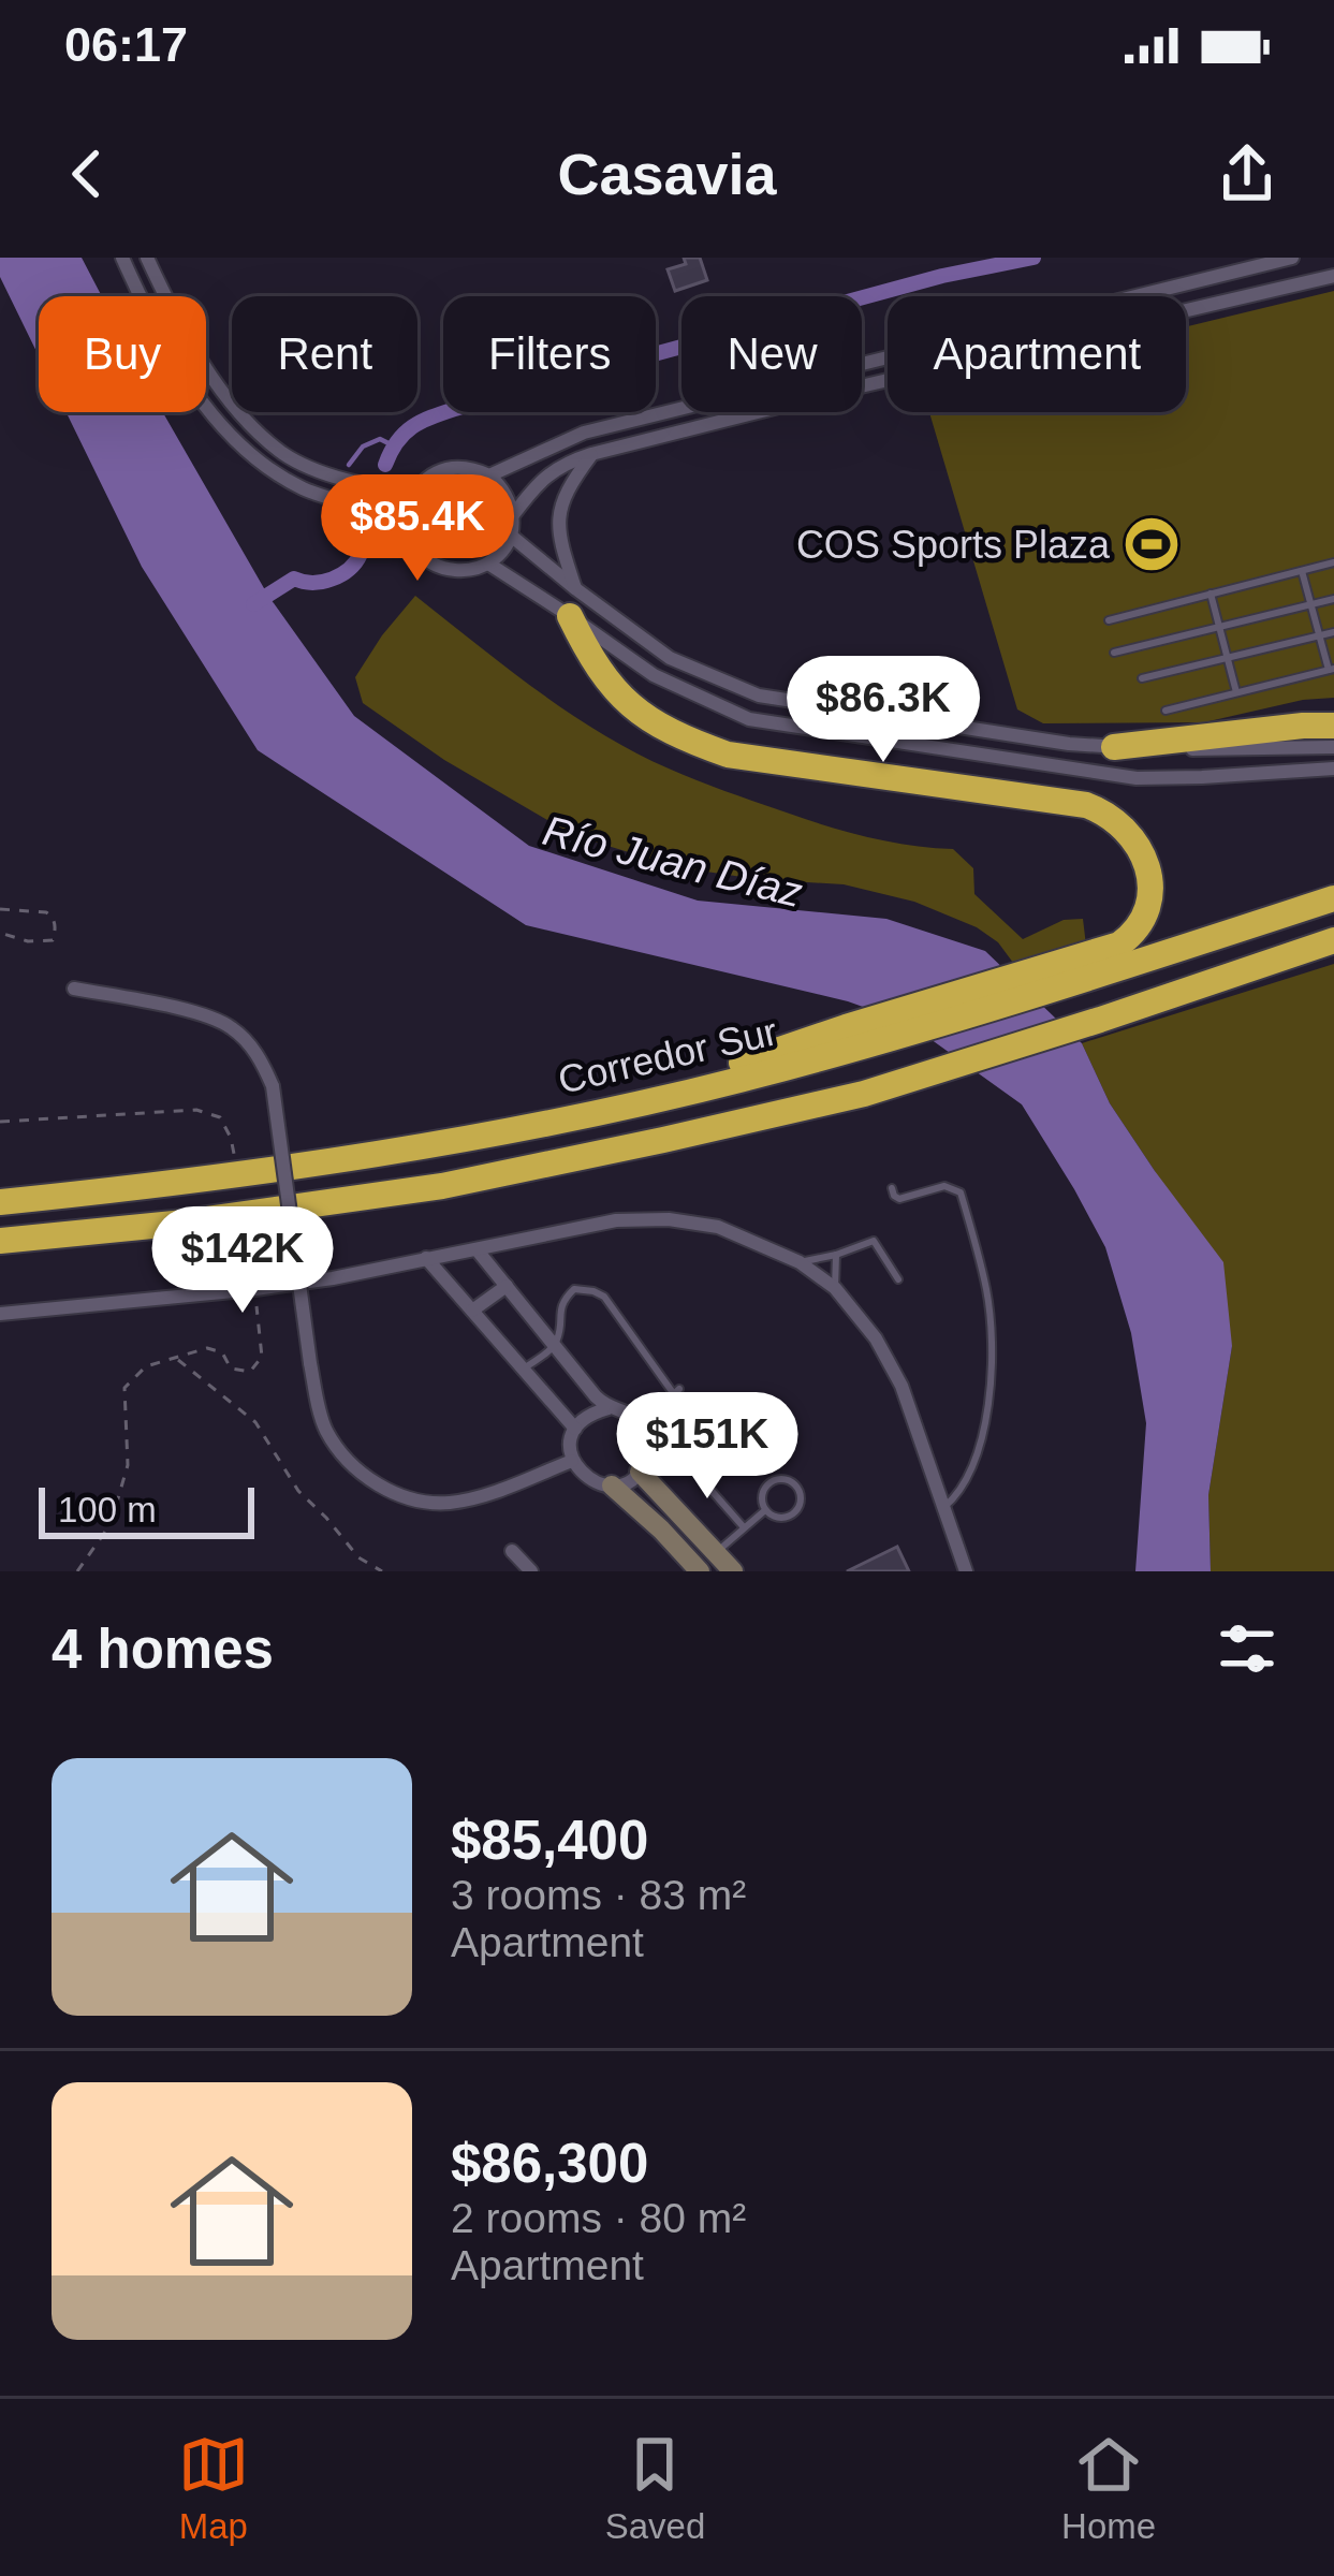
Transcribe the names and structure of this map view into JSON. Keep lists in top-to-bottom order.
{
  "streets": {
    "highway": ["Corredor Sur"]
  },
  "water": ["Río Juan Díaz"],
  "places": {
    "sports": ["COS Sports Plaza"]
  },
  "scale_bar": "100 m",
  "page": {
    "status": "06:17",
    "header": "Casavia",
    "chip": [
      "Buy",
      "Rent",
      "Filters",
      "New",
      "Apartment"
    ],
    "price": [
      "$85.4K",
      "$86.3K",
      "$142K",
      "$151K"
    ],
    "scale": "100 m",
    "heading": "4 homes",
    "list": [
      {
        "name": "$85,400",
        "note": "3 rooms · 83 m² · Apartment"
      },
      {
        "name": "$86,300",
        "note": "2 rooms · 80 m² · Apartment"
      }
    ],
    "tabs": ["Map", "Saved", "Home"]
  }
}
